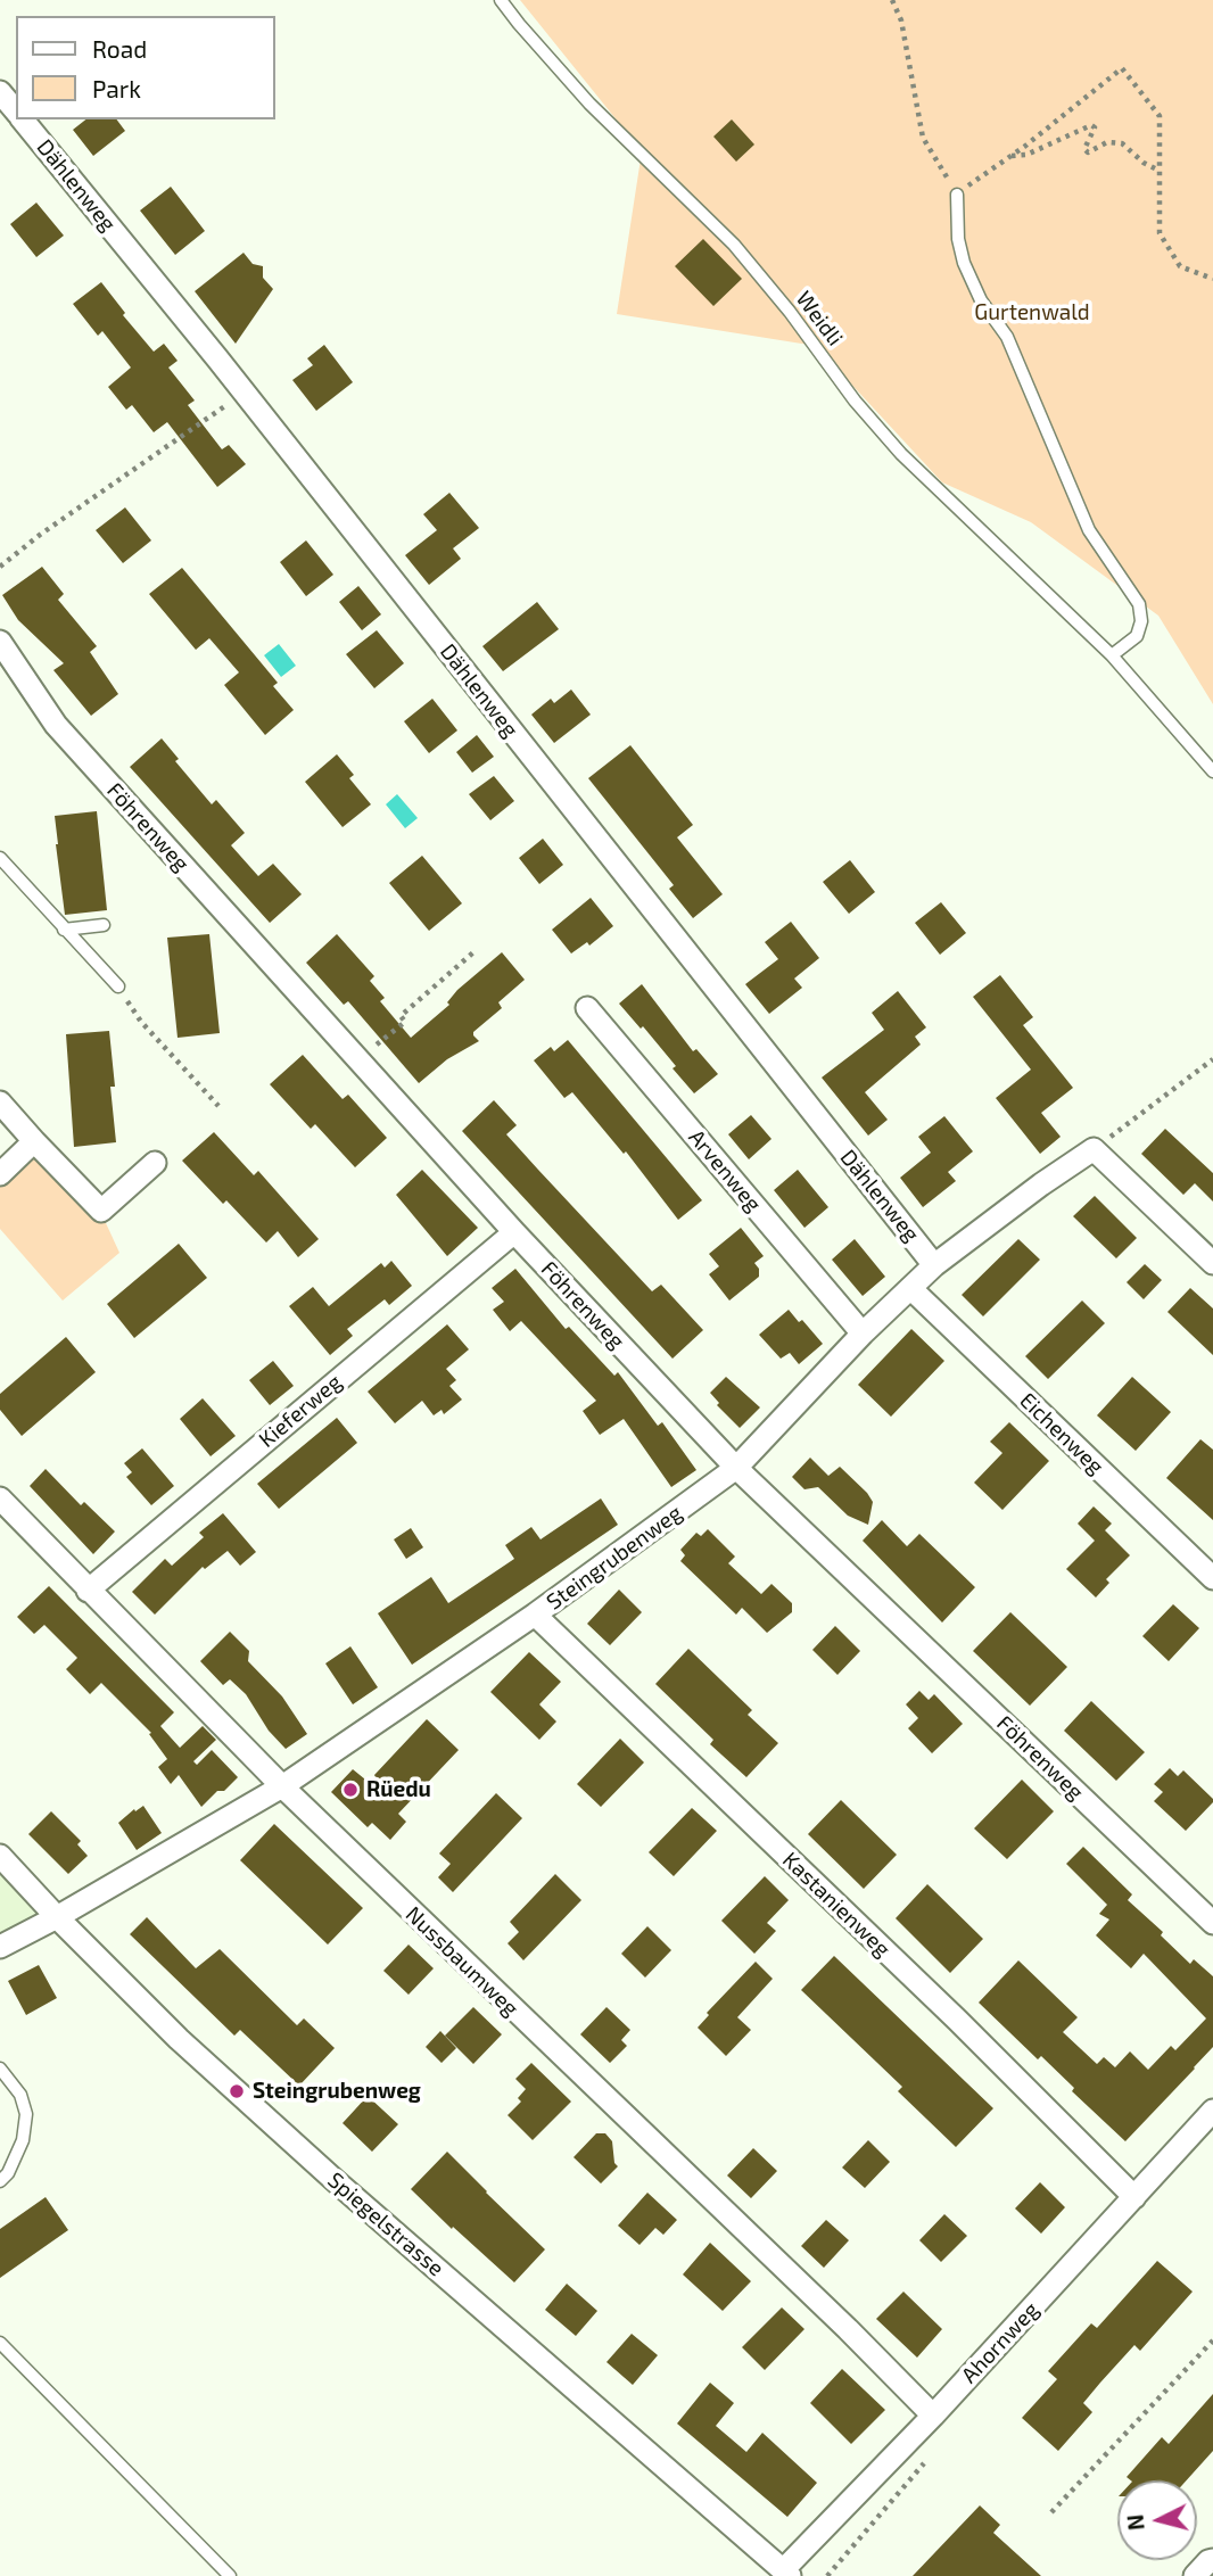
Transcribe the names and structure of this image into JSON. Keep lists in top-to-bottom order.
{
  "streets": {
    "street": [
      "Dählenweg",
      "Föhrenweg",
      "Arvenweg",
      "Kieferweg",
      "Eichenweg",
      "Steingrubenweg",
      "Kastanienweg",
      "Nussbaumweg",
      "Spiegelstrasse",
      "Ahornweg"
    ],
    "lane": ["Weidli"]
  },
  "crossings": [
    ["Dählenweg", "Steingrubenweg"],
    ["Föhrenweg", "Kieferweg"],
    ["Föhrenweg", "Steingrubenweg"],
    ["Arvenweg", "Steingrubenweg"],
    ["Kieferweg", "Nussbaumweg"],
    ["Eichenweg", "Steingrubenweg"],
    ["Steingrubenweg", "Kastanienweg"],
    ["Steingrubenweg", "Nussbaumweg"],
    ["Steingrubenweg", "Spiegelstrasse"],
    ["Kastanienweg", "Ahornweg"],
    ["Nussbaumweg", "Ahornweg"],
    ["Spiegelstrasse", "Ahornweg"]
  ],
  "parks": ["Gurtenwald"],
  "places": ["Rüedu", "Steingrubenweg"],
  "legend": ["Road", "Park"],
  "north": "left"
}
